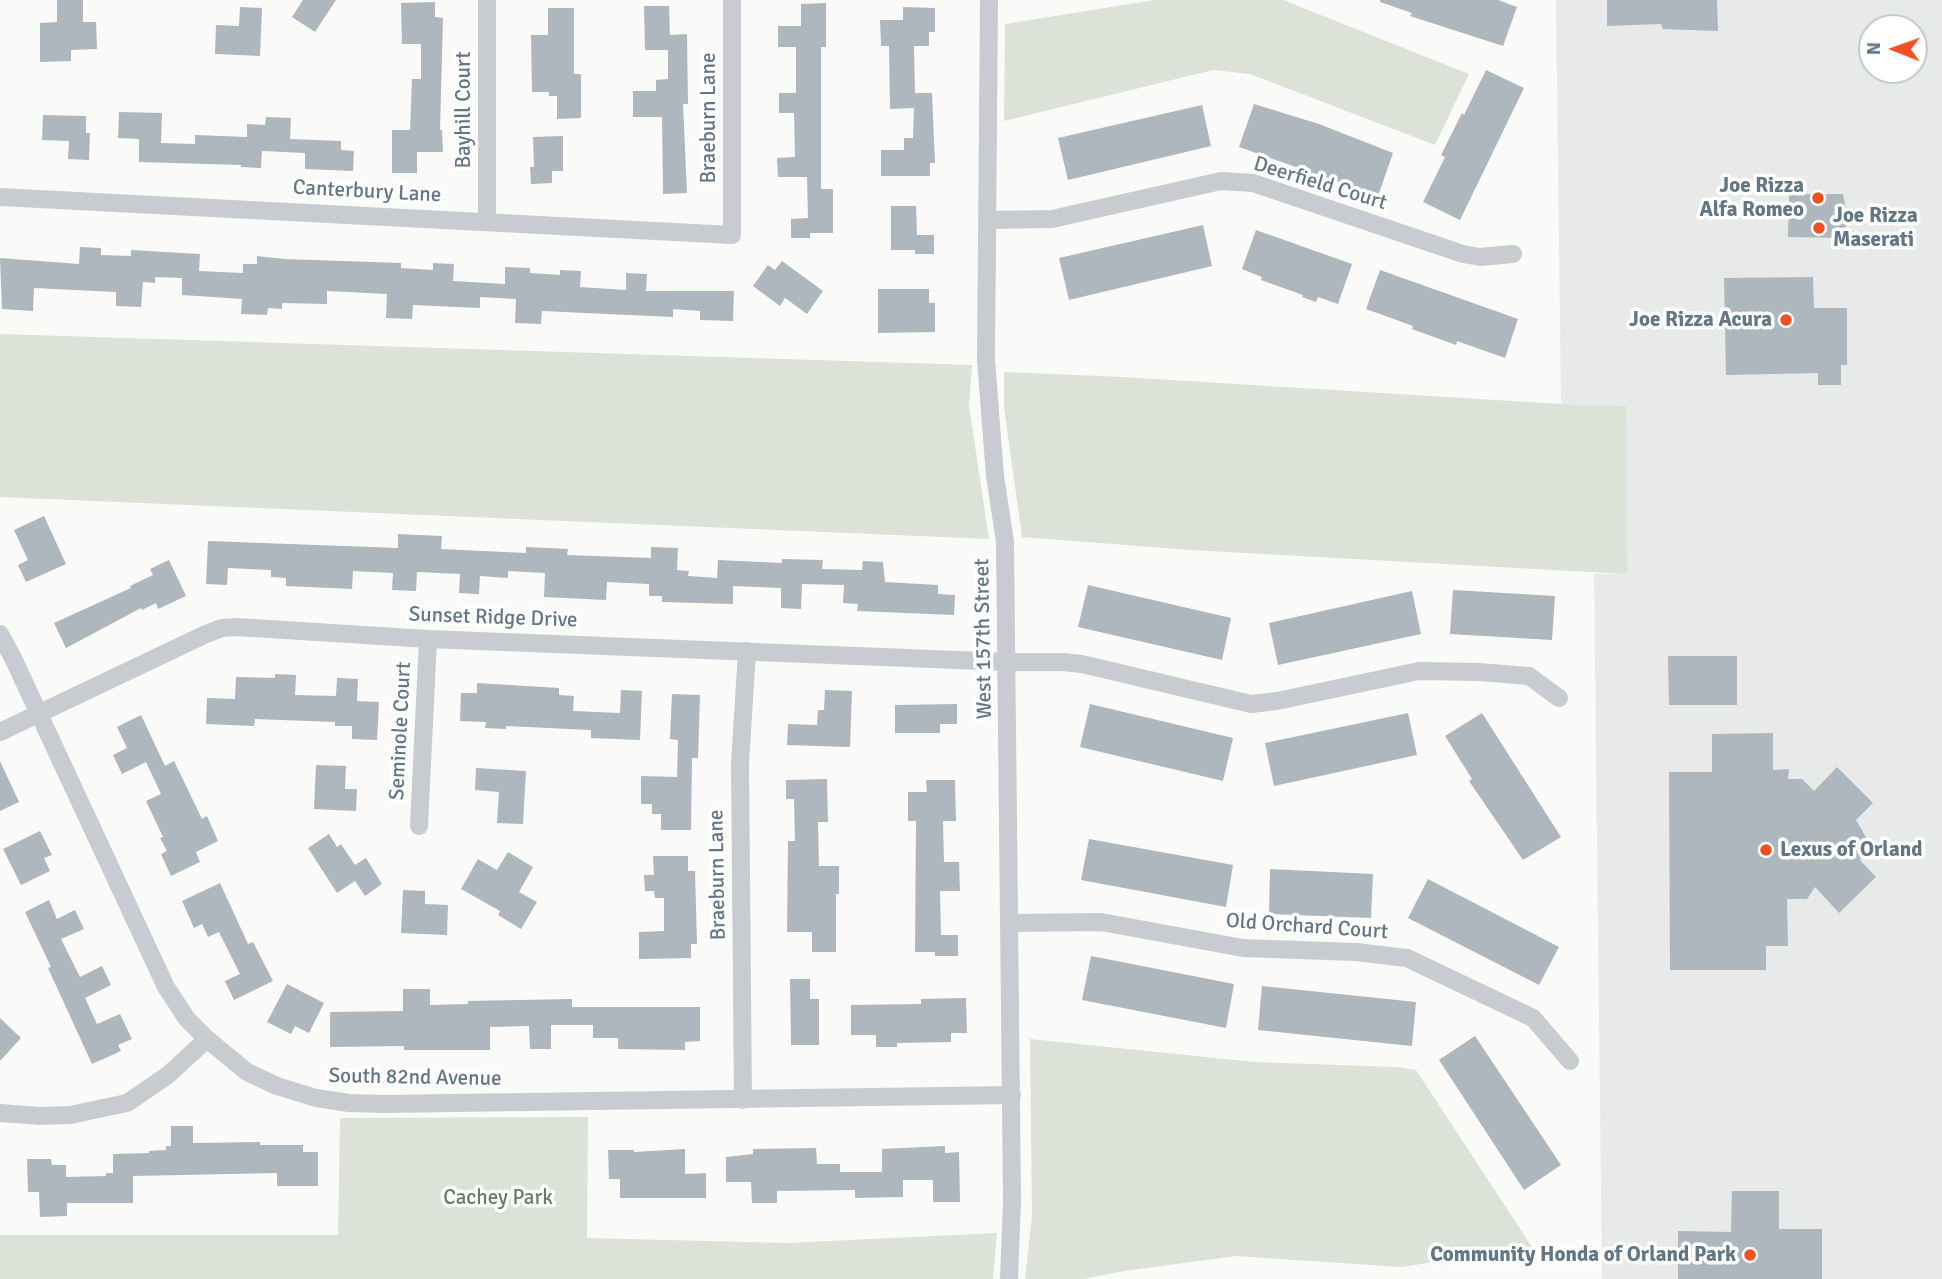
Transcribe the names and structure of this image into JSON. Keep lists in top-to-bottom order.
{
  "streets": {
    "street": [
      "Bayhill Court",
      "Braeburn Lane",
      "Deerfield Court",
      "Canterbury Lane",
      "Sunset Ridge Drive",
      "West 157th Street",
      "Seminole Court",
      "Old Orchard Court",
      "South 82nd Avenue"
    ]
  },
  "crossings": [
    ["Bayhill Court", "Canterbury Lane"],
    ["Braeburn Lane", "Canterbury Lane"],
    ["Braeburn Lane", "Sunset Ridge Drive"],
    ["Braeburn Lane", "South 82nd Avenue"],
    ["Deerfield Court", "West 157th Street"],
    ["Sunset Ridge Drive", "West 157th Street"],
    ["Sunset Ridge Drive", "Seminole Court"],
    ["Sunset Ridge Drive", "South 82nd Avenue"],
    ["West 157th Street", "Old Orchard Court"],
    ["West 157th Street", "South 82nd Avenue"]
  ],
  "parks": ["Cachey Park"],
  "places": [
    "Joe Rizza Alfa Romeo",
    "Joe Rizza Maserati",
    "Joe Rizza Acura",
    "Lexus of Orland",
    "Community Honda of Orland Park"
  ],
  "north": "left"
}
